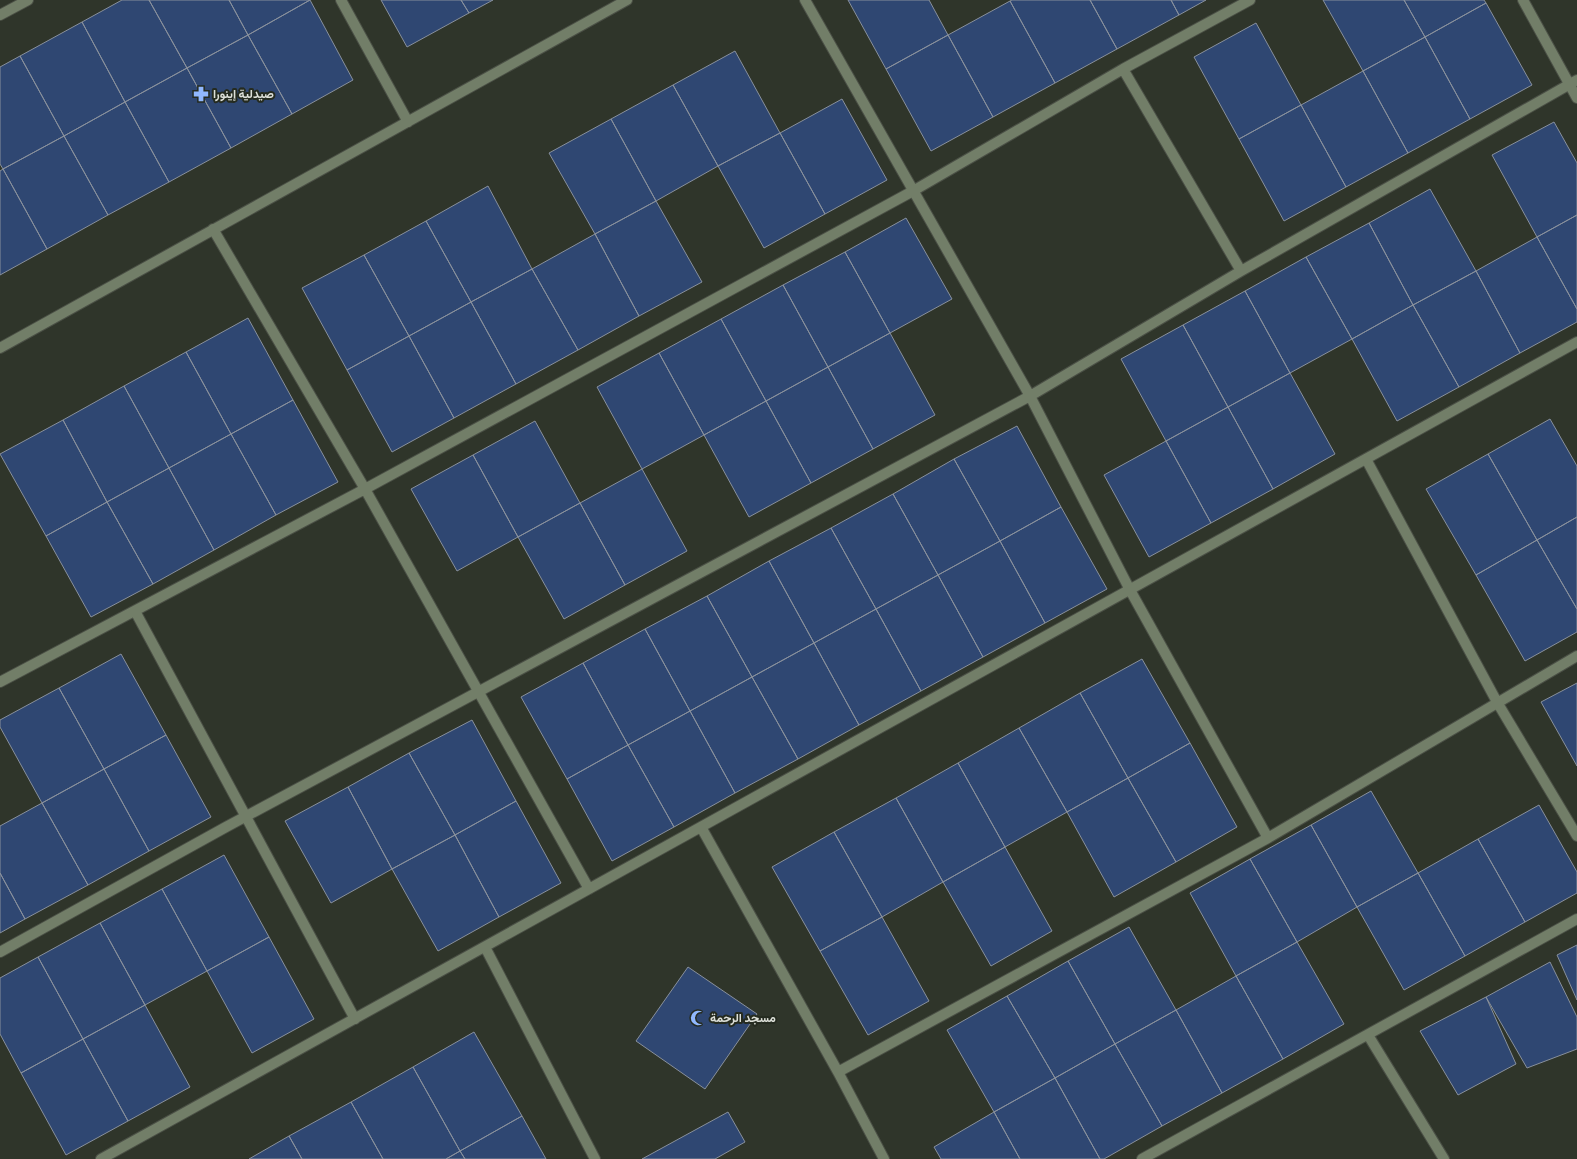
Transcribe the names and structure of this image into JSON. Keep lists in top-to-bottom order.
{
  "places": {
    "pharmacy": ["صيدلية إينورا"],
    "mosque": ["مسجد الرحمة"]
  }
}
